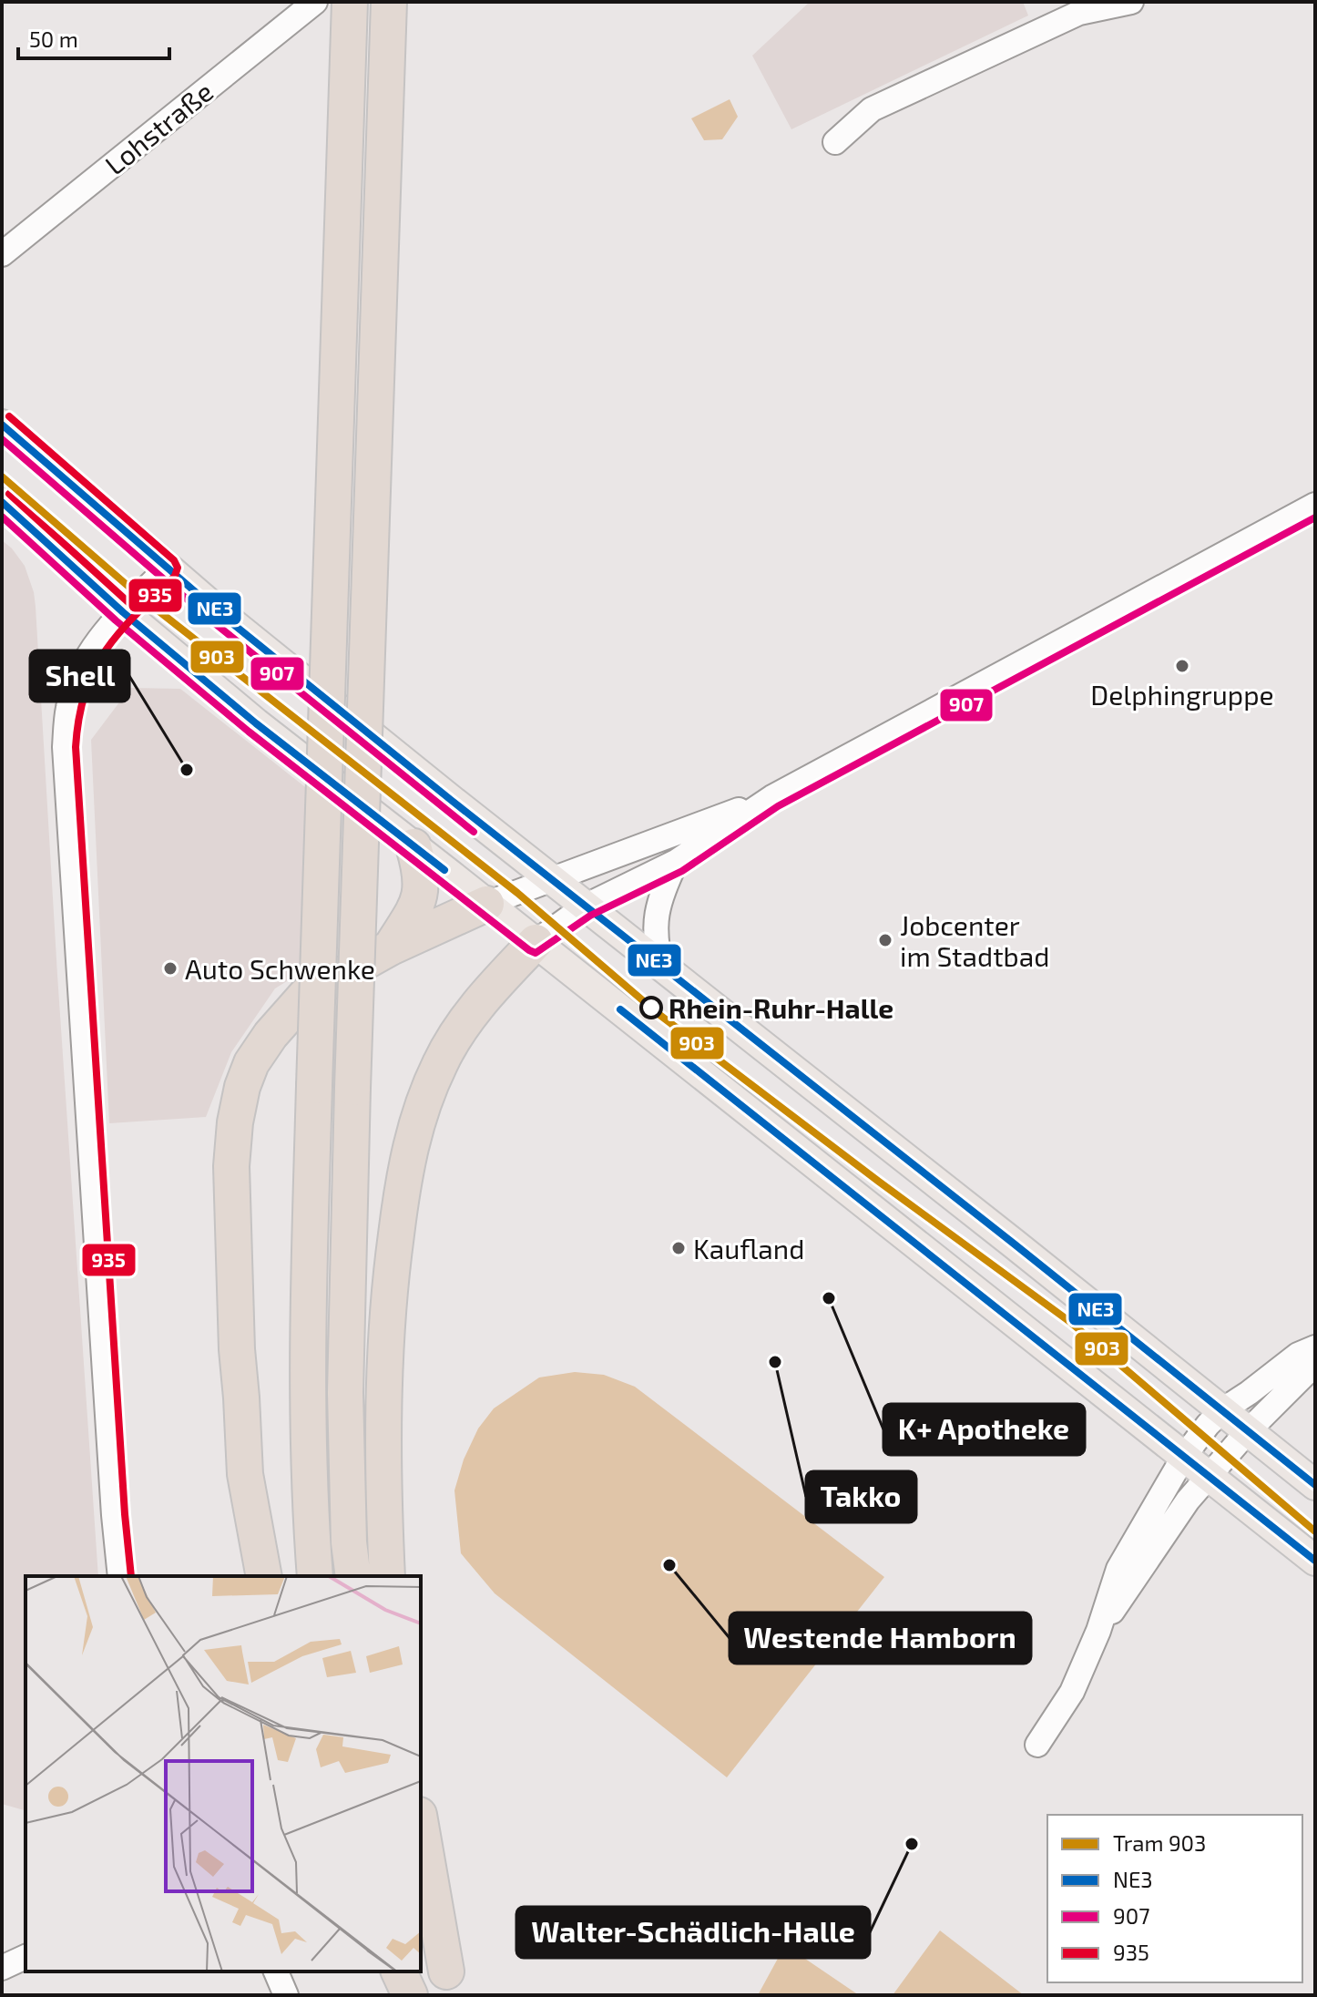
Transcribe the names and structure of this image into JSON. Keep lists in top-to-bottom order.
{
  "streets": {
    "street": ["Lohstraße"]
  },
  "places": [
    "Delphingruppe",
    "Shell",
    "Jobcenter im Stadtbad",
    "Auto Schwenke",
    "Rhein-Ruhr-Halle",
    "Kaufland",
    "K+ Apotheke",
    "Takko",
    "Westende Hamborn",
    "Walter-Schädlich-Halle"
  ],
  "lines": [
    "transit line 935",
    "transit line NE3",
    "transit line 907",
    "tram line 903"
  ],
  "legend": [
    "Tram 903",
    "NE3",
    "907",
    "935"
  ],
  "scale_bar": "50 m"
}
